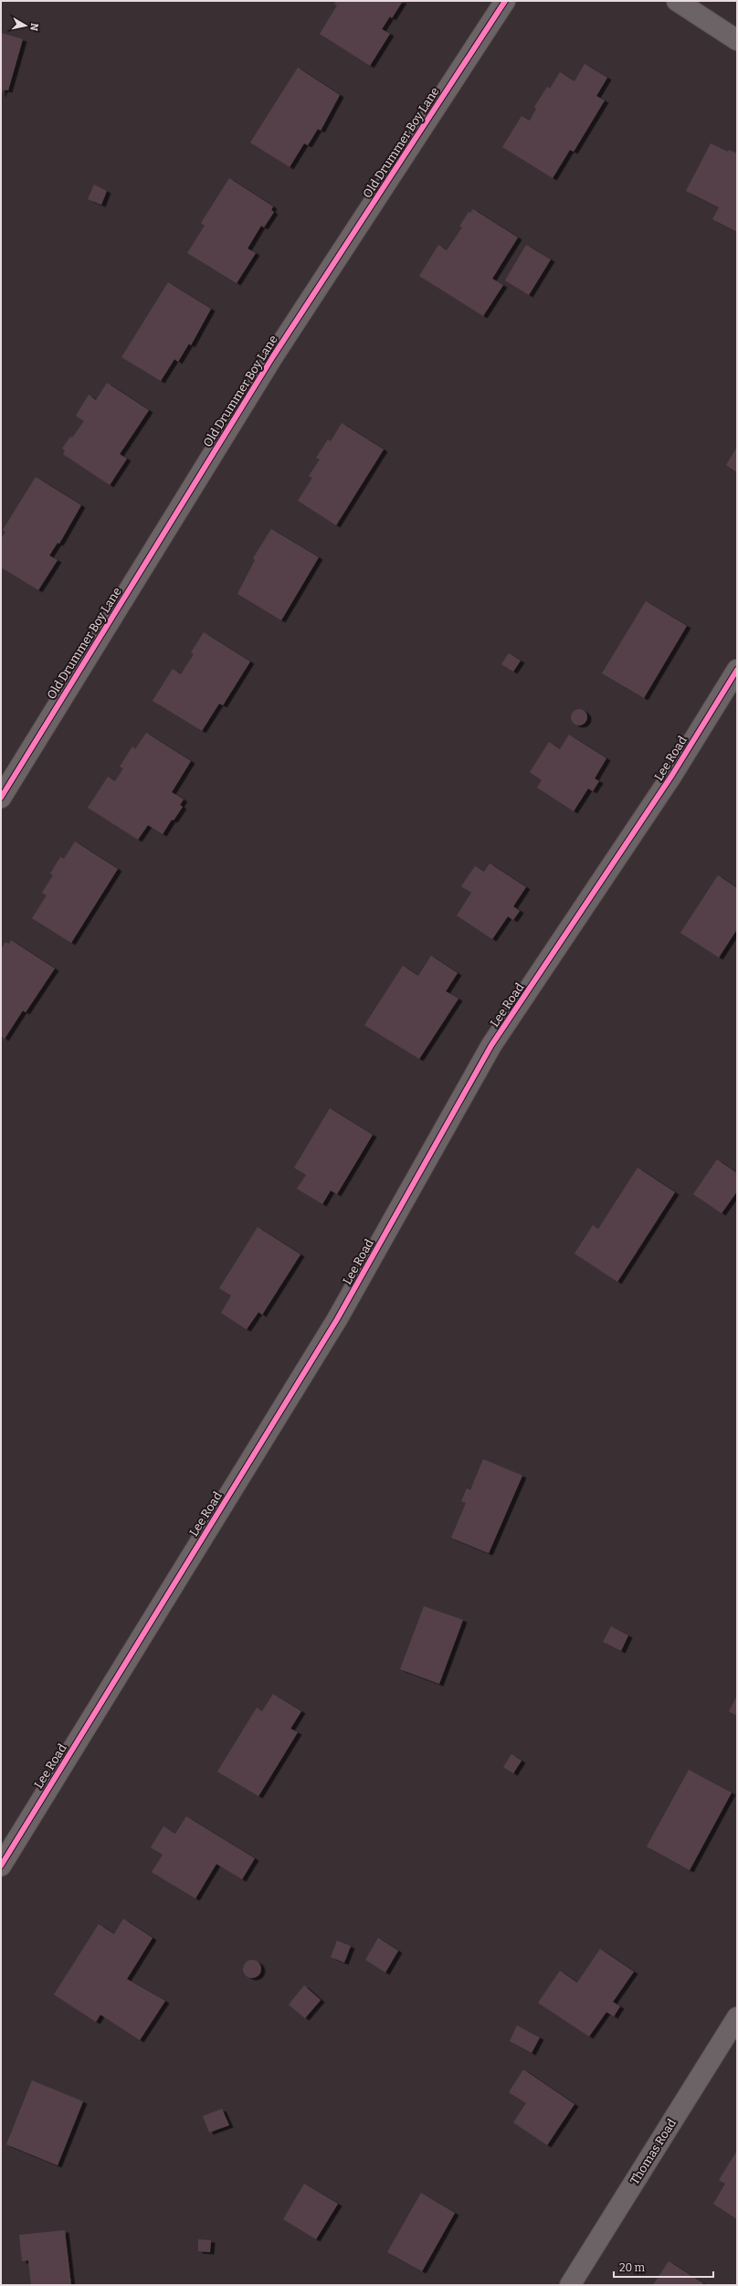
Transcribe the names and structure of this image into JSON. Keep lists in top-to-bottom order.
{
  "streets": {
    "street": ["Old Drummer Boy Lane", "Lee Road", "Thomas Road"]
  },
  "scale_bar": "20 m",
  "north": "right"
}
